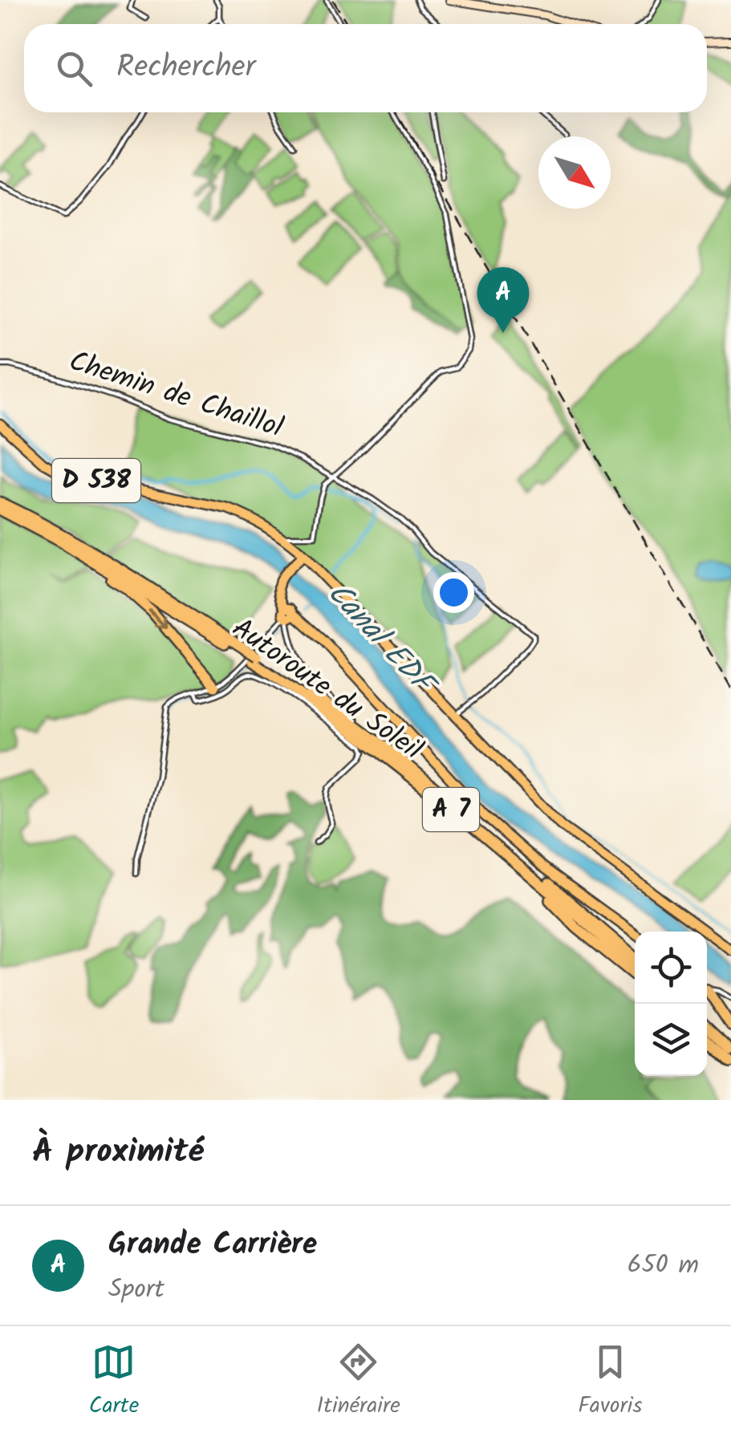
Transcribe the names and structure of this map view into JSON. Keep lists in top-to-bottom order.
{
  "streets": {
    "highway": ["Autoroute du Soleil", "A 7"],
    "main road": ["D 538"],
    "street": ["Chemin de Chaillol"]
  },
  "crossings": [
    ["Chemin de Chaillol", "D 538"]
  ],
  "water": ["Canal EDF"],
  "north": "bottom right",
  "page": {
    "search": "Rechercher",
    "pins": "A",
    "heading": "À proximité",
    "list": [
      {
        "mark": "A",
        "name": "Grande Carrière",
        "note": "Sport",
        "value": "650 m"
      }
    ],
    "nav": ["Carte", "Itinéraire", "Favoris"]
  }
}
